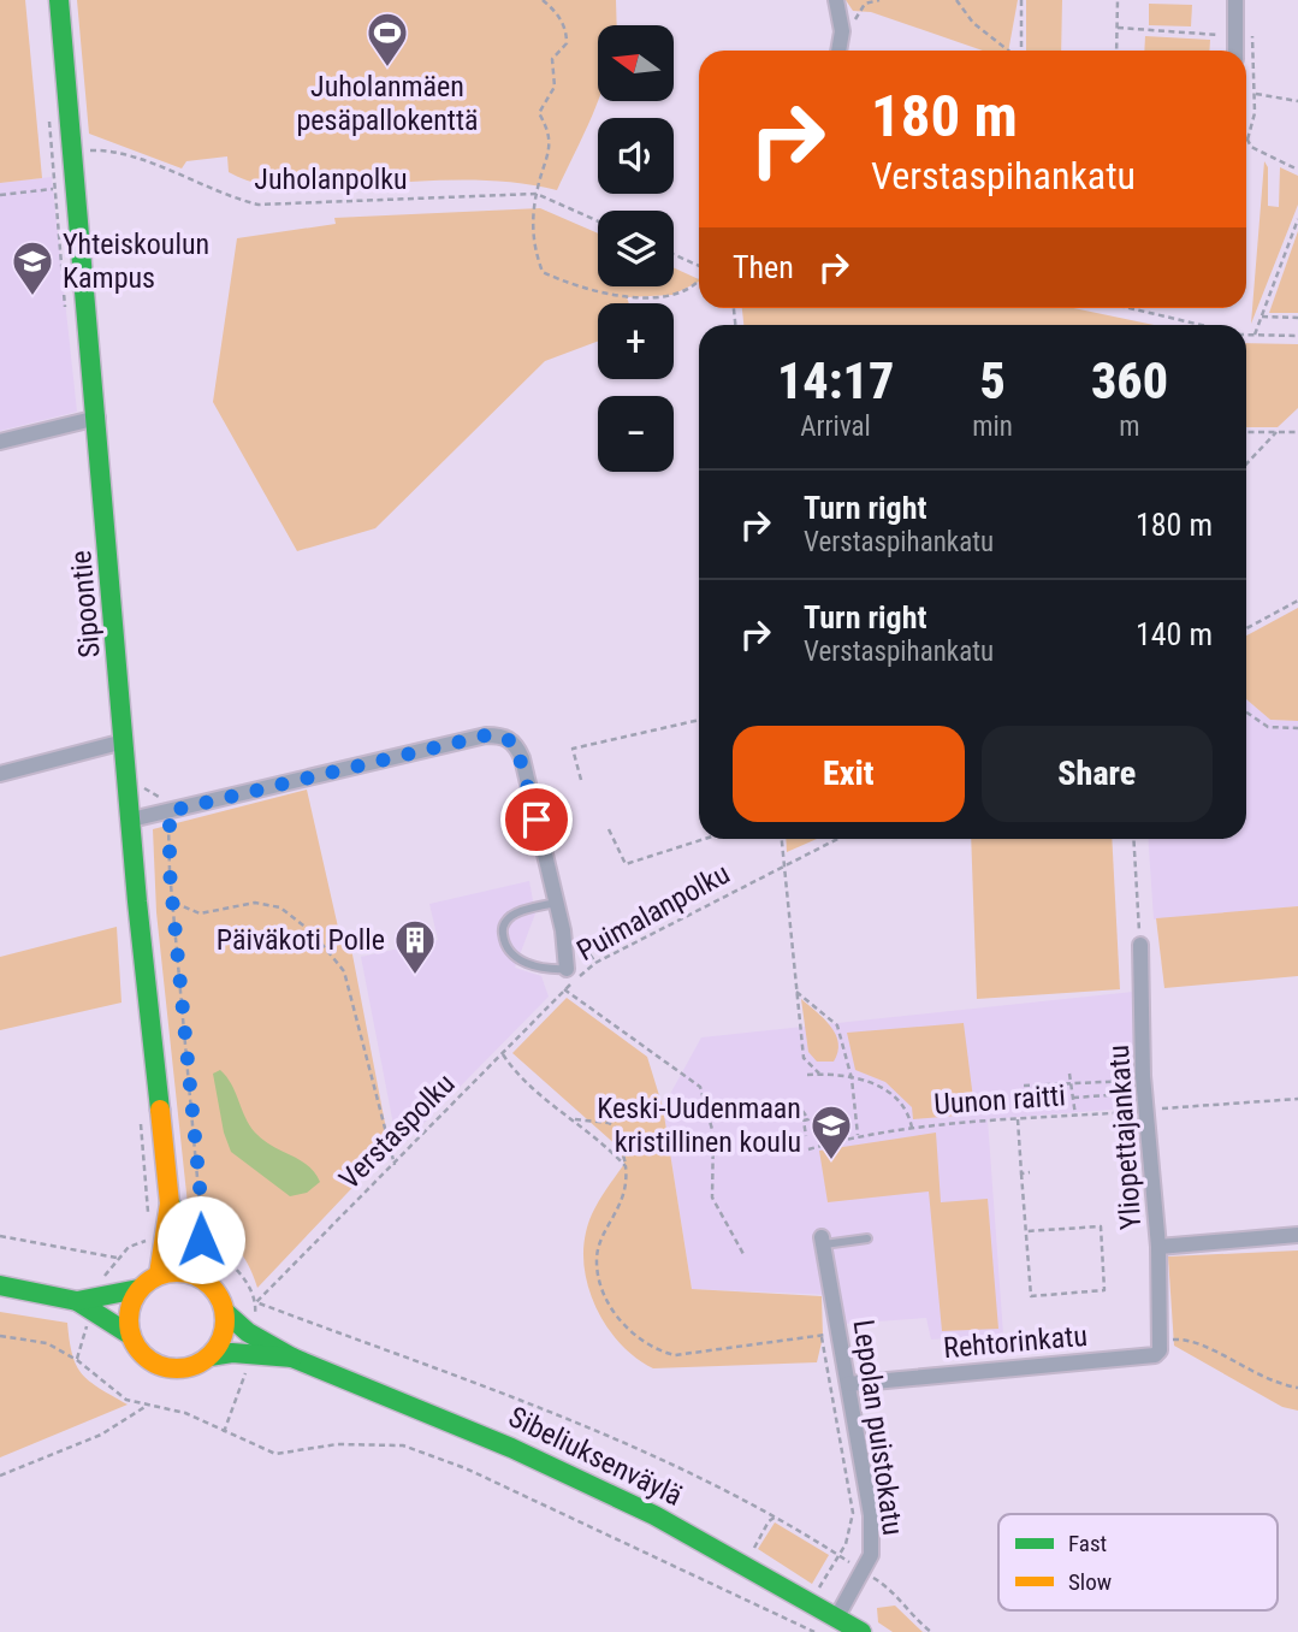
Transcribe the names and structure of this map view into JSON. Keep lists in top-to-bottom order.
{
  "streets": {
    "street": [
      "Sipoontie",
      "Yliopettajankatu",
      "Rehtorinkatu",
      "Lepolan puistokatu",
      "Sibeliuksenväylä"
    ],
    "path": [
      "Juholanpolku",
      "Puimalanpolku",
      "Uunon raitti",
      "Verstaspolku"
    ]
  },
  "crossings": [
    ["Juholanpolku", "Sipoontie"],
    ["Sipoontie", "Sibeliuksenväylä"],
    ["Puimalanpolku", "Verstaspolku"],
    ["Uunon raitti", "Yliopettajankatu"],
    ["Yliopettajankatu", "Rehtorinkatu"],
    ["Rehtorinkatu", "Lepolan puistokatu"],
    ["Lepolan puistokatu", "Sibeliuksenväylä"]
  ],
  "places": {
    "sports": ["Juholanmäen pesäpallokenttä"],
    "school or university": ["Yhteiskoulun Kampus", "Keski-Uudenmaan kristillinen koulu"],
    "building": ["Päiväkoti Polle"]
  },
  "legend": ["Fast", "Slow"],
  "north": "left",
  "page": {
    "map_buttons": ["+", "−"],
    "turn": ["180 m", "Verstaspihankatu"],
    "then": "Then",
    "eta": [
      "14:17",
      "Arrival",
      "5",
      "min",
      "360",
      "m"
    ],
    "list": [
      {
        "name": "Turn right",
        "note": "Verstaspihankatu",
        "value": "180 m"
      },
      {
        "name": "Turn right",
        "note": "Verstaspihankatu",
        "value": "140 m"
      }
    ],
    "buttons": ["Exit", "Share"]
  }
}
